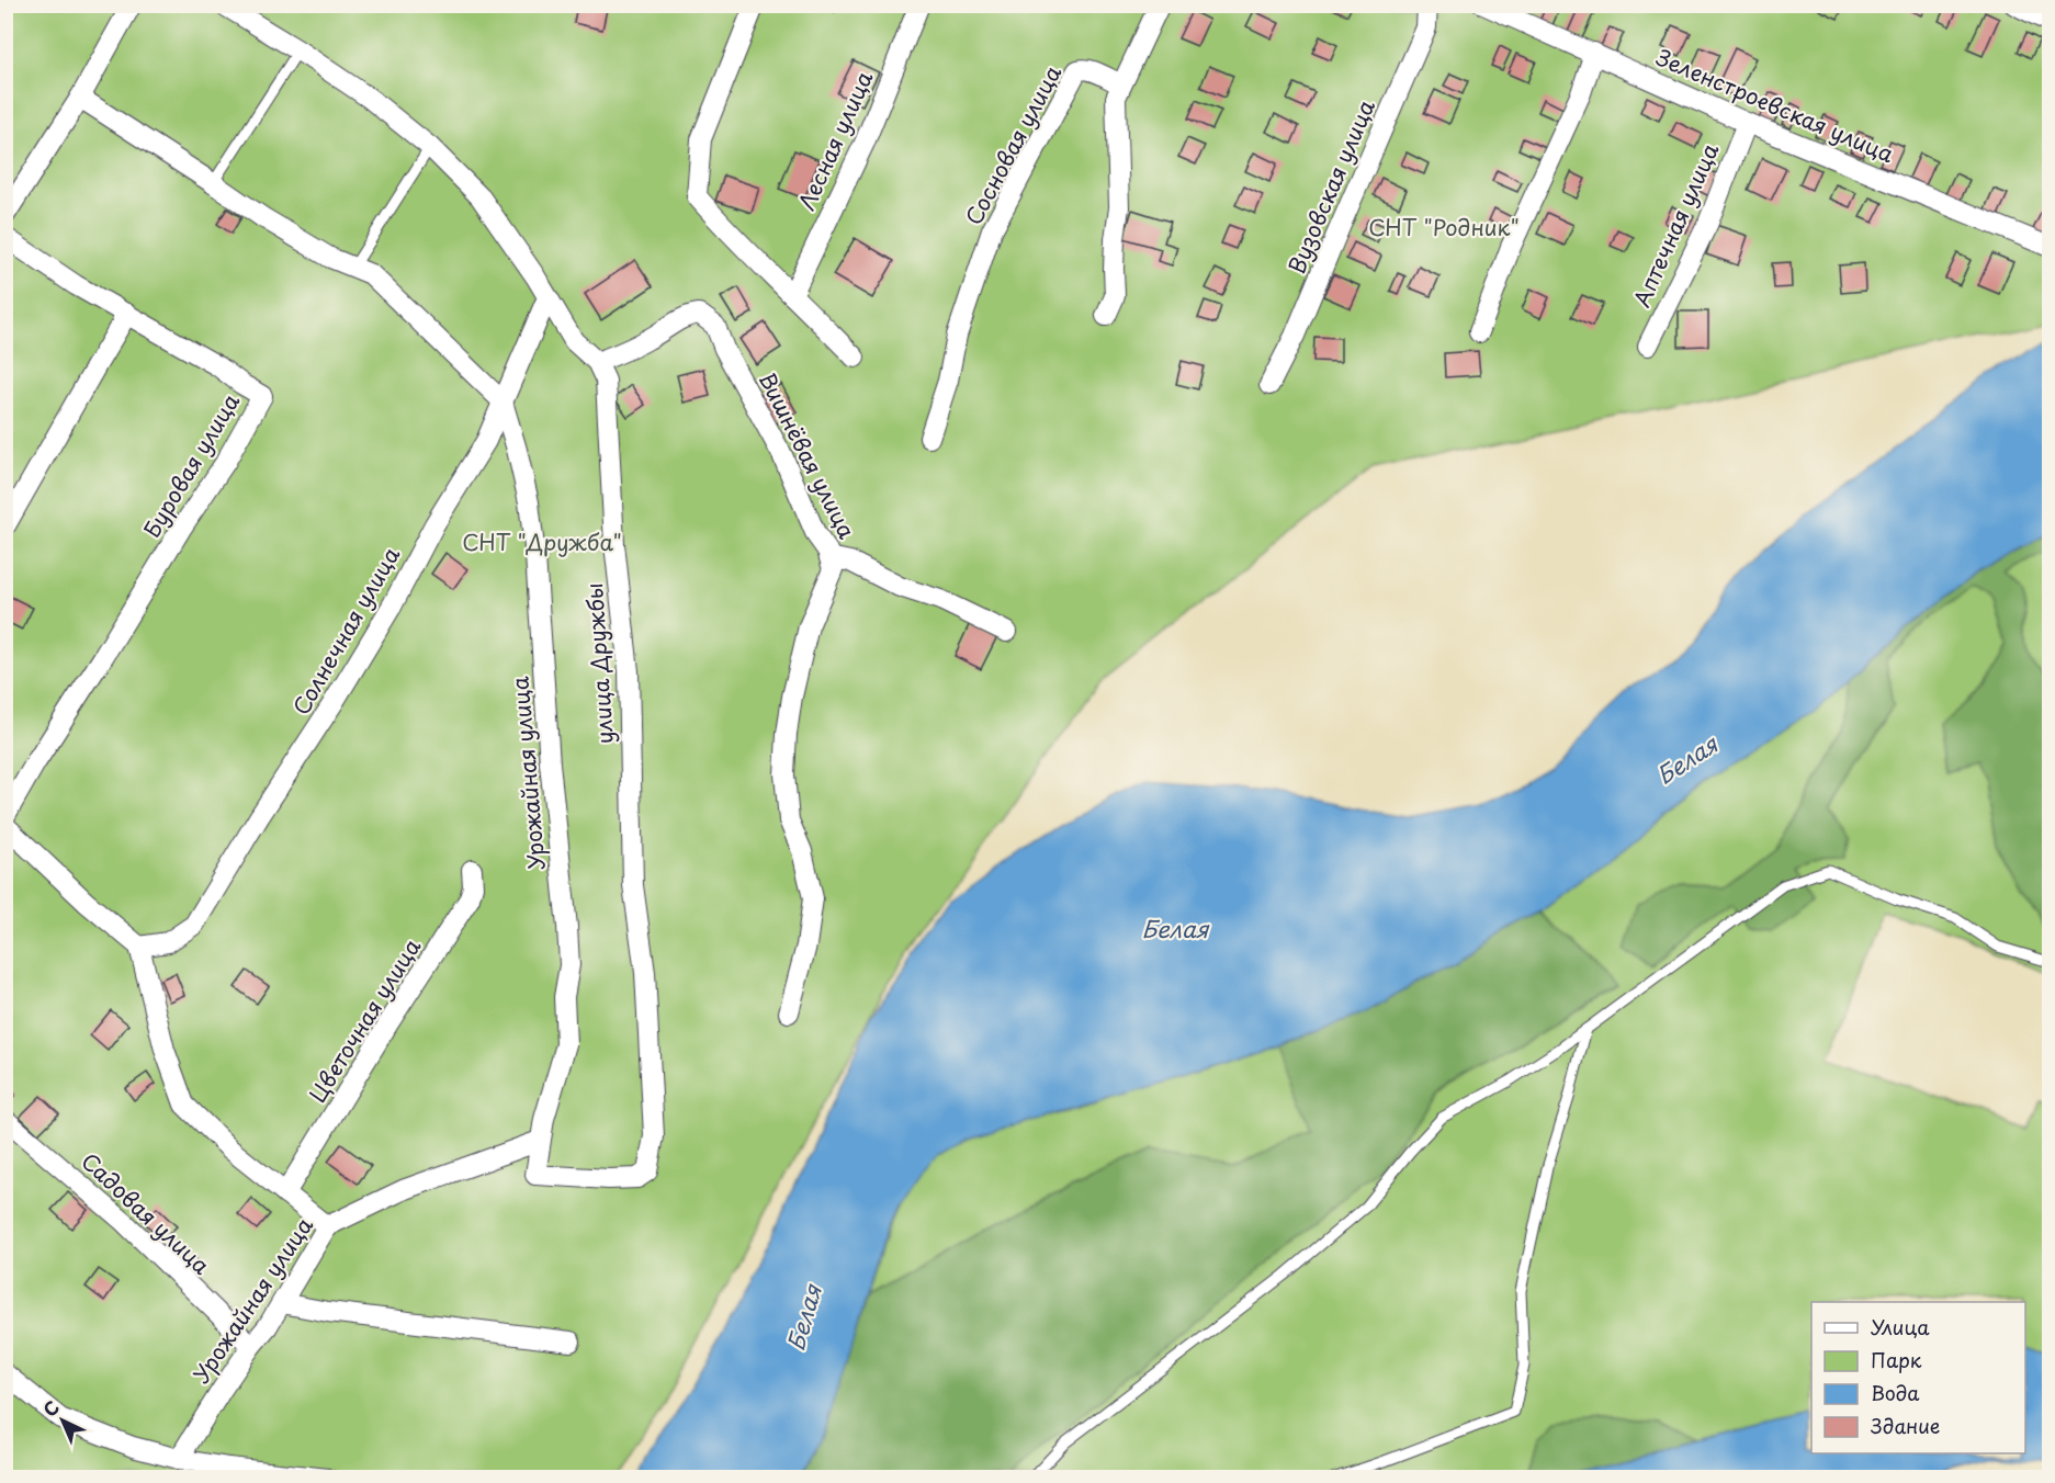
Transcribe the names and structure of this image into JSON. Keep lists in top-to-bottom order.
{
  "streets": {
    "street": [
      "Зеленстроевская улица",
      "Лесная улица",
      "Сосновая улица",
      "Вузовская улица",
      "Аптечная улица",
      "Вишнёвая улица",
      "Буровая улица",
      "Солнечная улица",
      "улица Дружбы",
      "Урожайная улица",
      "Цветочная улица",
      "Садовая улица"
    ]
  },
  "crossings": [
    ["Зеленстроевская улица", "Аптечная улица"],
    ["Вишнёвая улица", "улица Дружбы"],
    ["Солнечная улица", "улица Дружбы"],
    ["Солнечная улица", "Урожайная улица"],
    ["улица Дружбы", "Урожайная улица"],
    ["Урожайная улица", "Садовая улица"]
  ],
  "water": ["Белая"],
  "parks": ["СНТ \"Родник\"", "СНТ \"Дружба\""],
  "legend": [
    "Улица",
    "Парк",
    "Вода",
    "Здание"
  ],
  "north": "top left"
}
